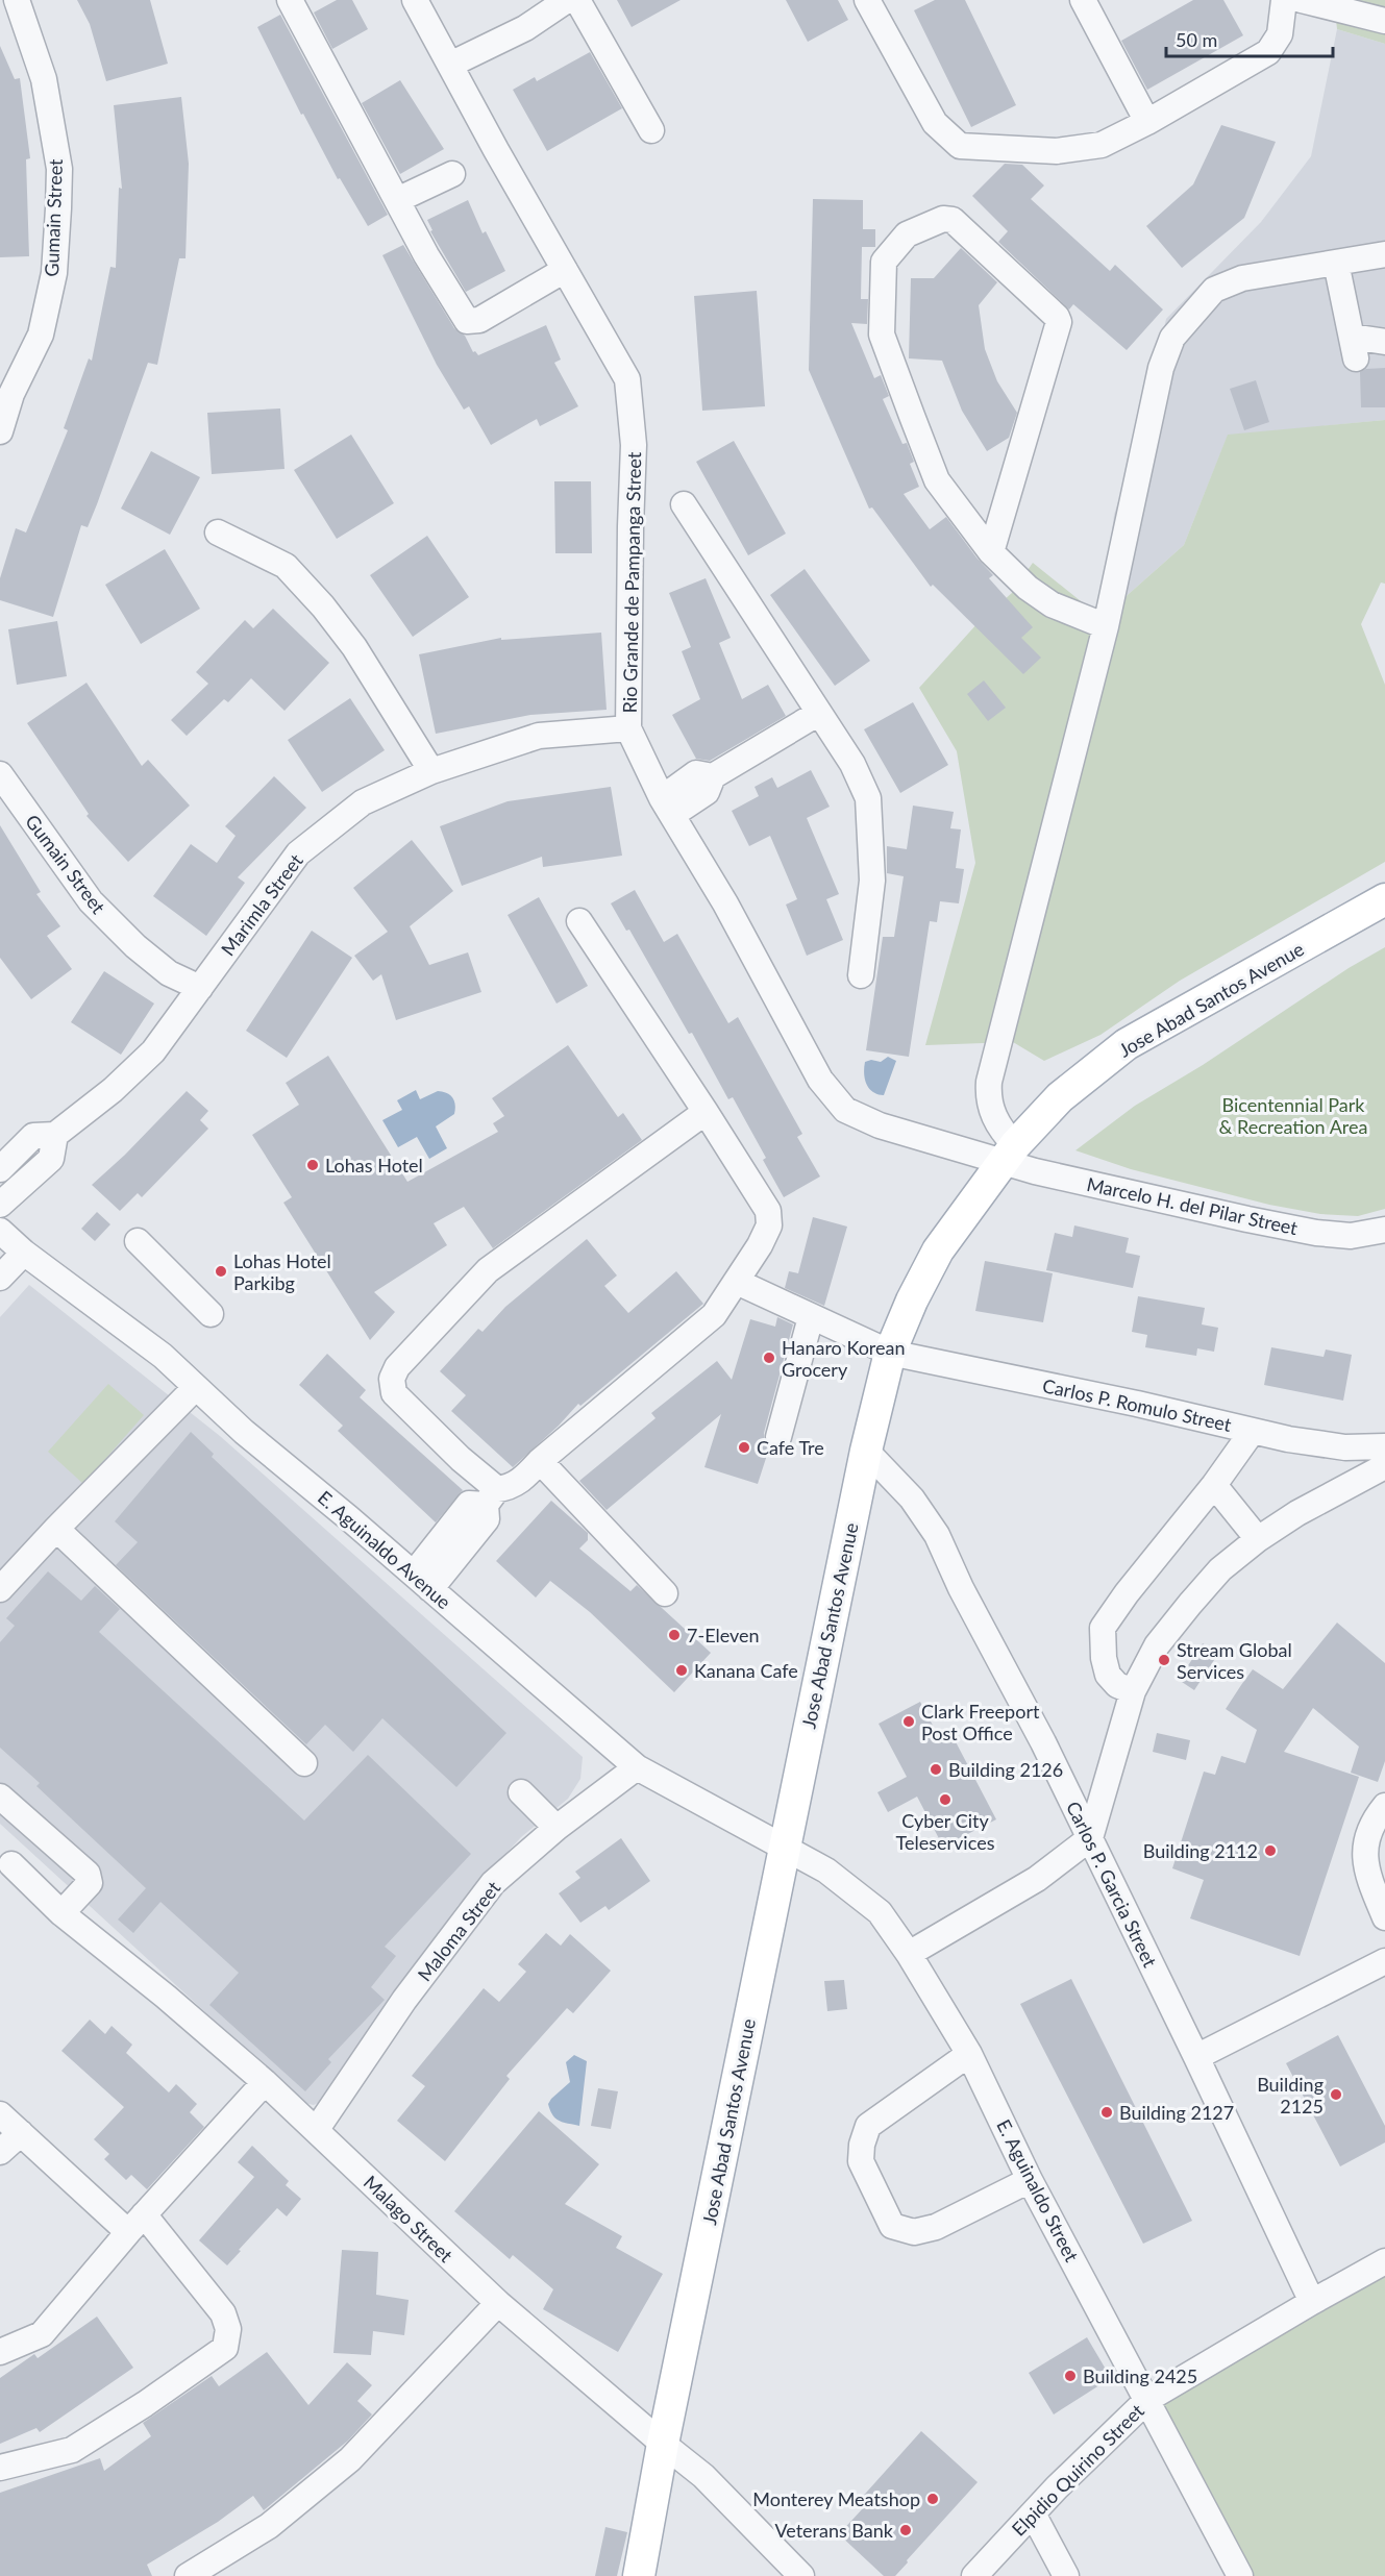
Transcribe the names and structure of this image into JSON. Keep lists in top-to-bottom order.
{
  "streets": {
    "main road": ["Jose Abad Santos Avenue"],
    "street": [
      "Gumain Street",
      "Rio Grande de Pampanga Street",
      "Marimla Street",
      "Marcelo H. del Pilar Street",
      "Carlos P. Romulo Street",
      "E. Aguinaldo Avenue",
      "Carlos P. Garcia Street",
      "Maloma Street",
      "E. Aguinaldo Street",
      "Malago Street",
      "Elpidio Quirino Street"
    ]
  },
  "crossings": [
    ["Gumain Street", "Marimla Street"],
    ["Rio Grande de Pampanga Street", "Marimla Street"],
    ["Rio Grande de Pampanga Street", "Jose Abad Santos Avenue"],
    ["Rio Grande de Pampanga Street", "Marcelo H. del Pilar Street"],
    ["Jose Abad Santos Avenue", "Marcelo H. del Pilar Street"],
    ["Jose Abad Santos Avenue", "Carlos P. Romulo Street"],
    ["Jose Abad Santos Avenue", "E. Aguinaldo Avenue"],
    ["Jose Abad Santos Avenue", "Carlos P. Garcia Street"],
    ["Jose Abad Santos Avenue", "E. Aguinaldo Street"],
    ["Jose Abad Santos Avenue", "Malago Street"],
    ["E. Aguinaldo Avenue", "Maloma Street"],
    ["E. Aguinaldo Avenue", "E. Aguinaldo Street"],
    ["Carlos P. Garcia Street", "Elpidio Quirino Street"],
    ["Maloma Street", "Malago Street"],
    ["E. Aguinaldo Street", "Elpidio Quirino Street"]
  ],
  "parks": ["Bicentennial Park & Recreation Area"],
  "places": [
    "Lohas Hotel",
    "Lohas Hotel Parkibg",
    "Hanaro Korean Grocery",
    "Cafe Tre",
    "7-Eleven",
    "Stream Global Services",
    "Kanana Cafe",
    "Clark Freeport Post Office",
    "Building 2126",
    "Cyber City Teleservices",
    "Building 2112",
    "Building 2125",
    "Building 2127",
    "Building 2425",
    "Monterey Meatshop",
    "Veterans Bank"
  ],
  "scale_bar": "50 m"
}
